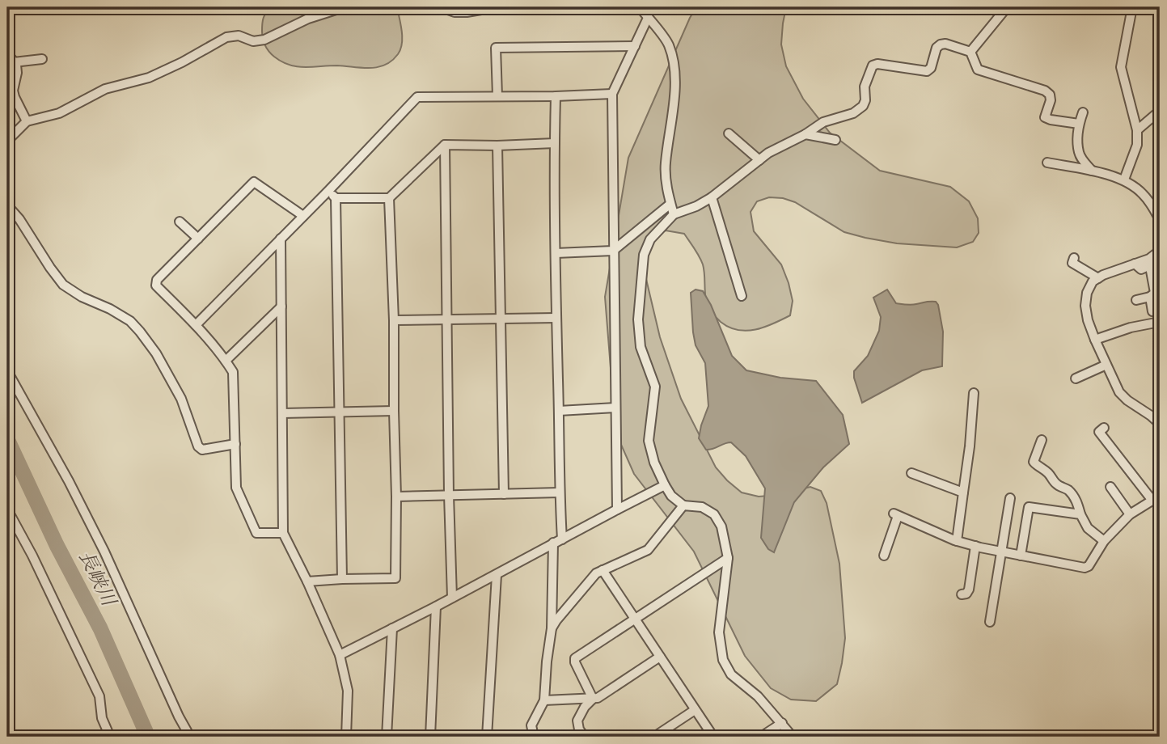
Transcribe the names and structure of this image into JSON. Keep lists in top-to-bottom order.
{
  "water": ["長峡川"]
}
